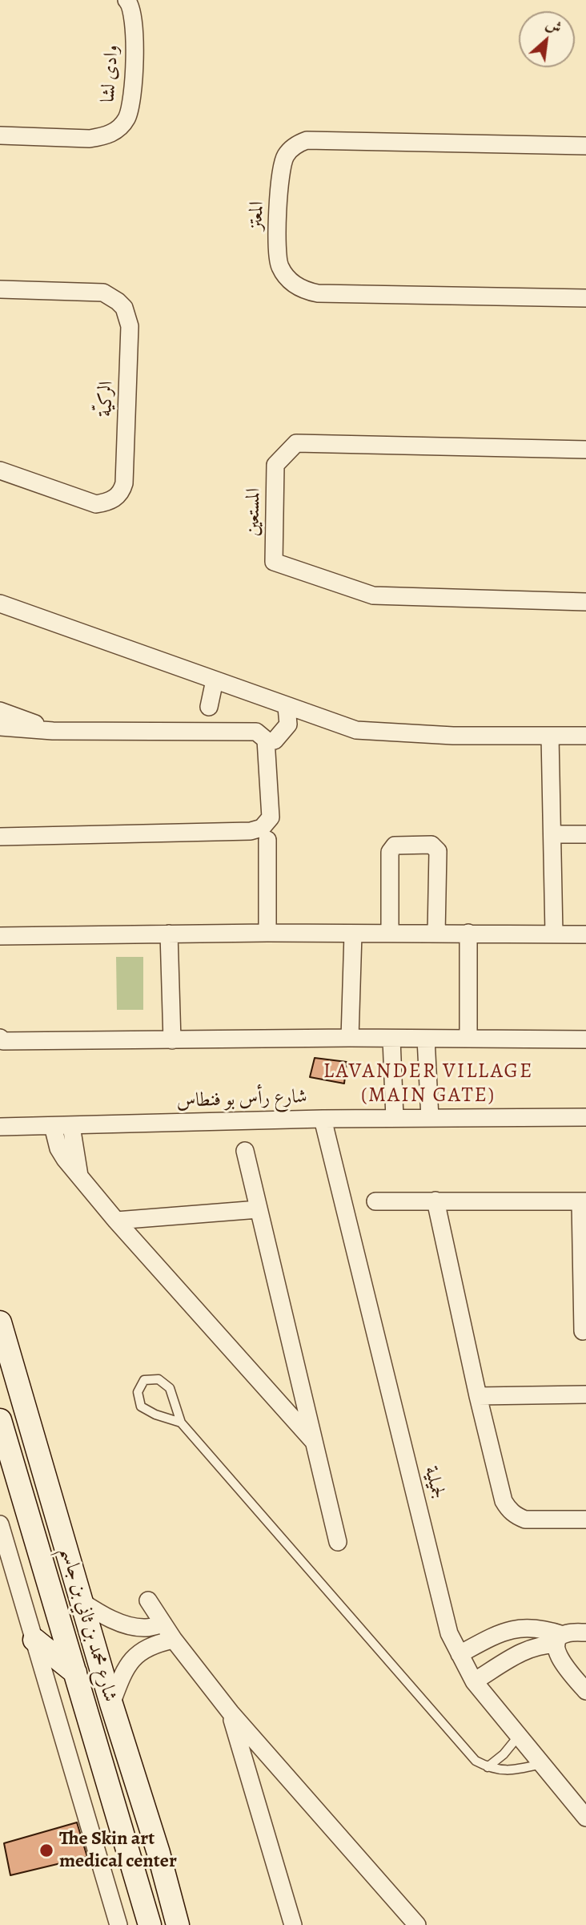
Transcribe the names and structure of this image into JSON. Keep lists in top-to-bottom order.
{
  "streets": {
    "main road": ["شارع محمد بن ثاني بن جاسم"],
    "street": [
      "وادى لشا",
      "المعتز",
      "الركيّة",
      "المستعين",
      "شارع رأس بو فنطاس",
      "لجميلية"
    ]
  },
  "crossings": [
    ["شارع رأس بو فنطاس", "لجميلية"]
  ],
  "districts": ["LAVANDER VILLAGE (MAIN GATE)"],
  "places": ["The Skin art medical center"],
  "north": "top right"
}
